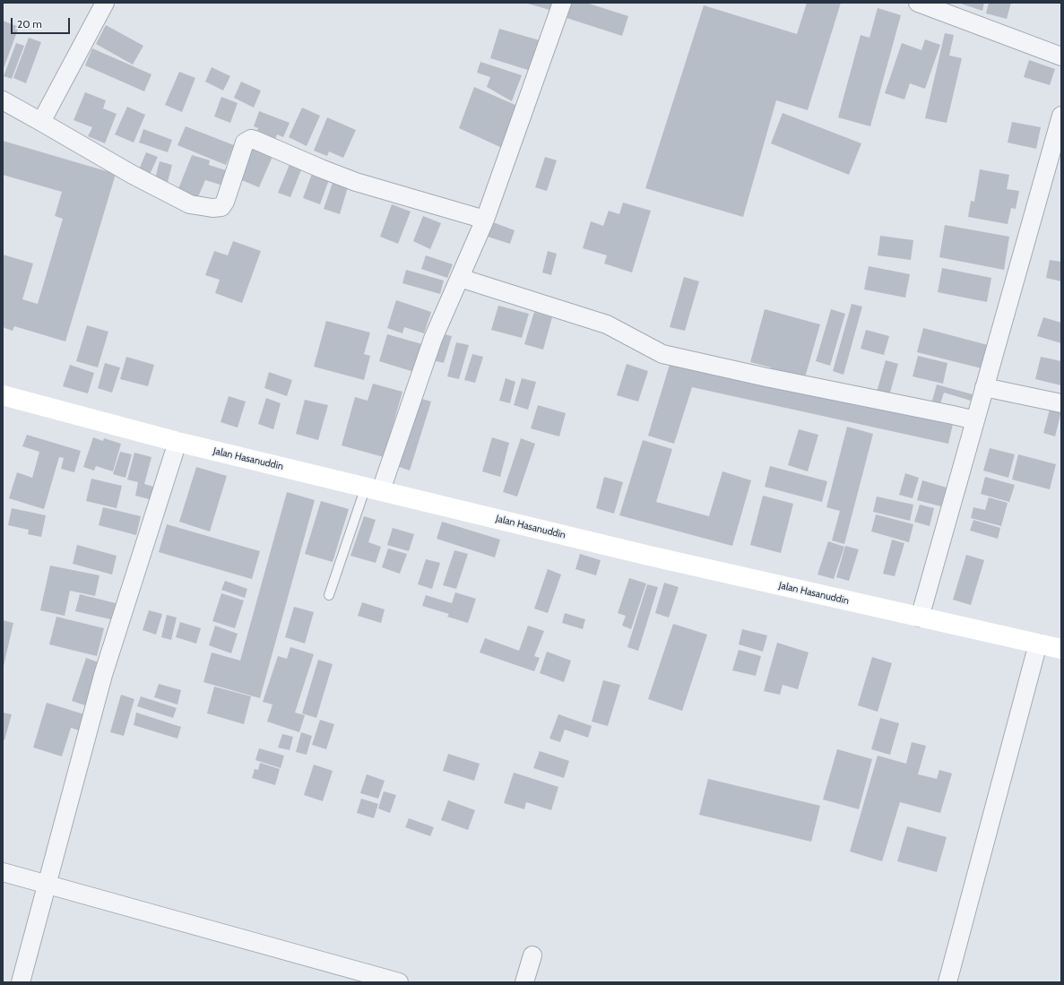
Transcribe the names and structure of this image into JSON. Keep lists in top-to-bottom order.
{
  "streets": {
    "main road": ["Jalan Hasanuddin"]
  },
  "scale_bar": "20 m"
}
